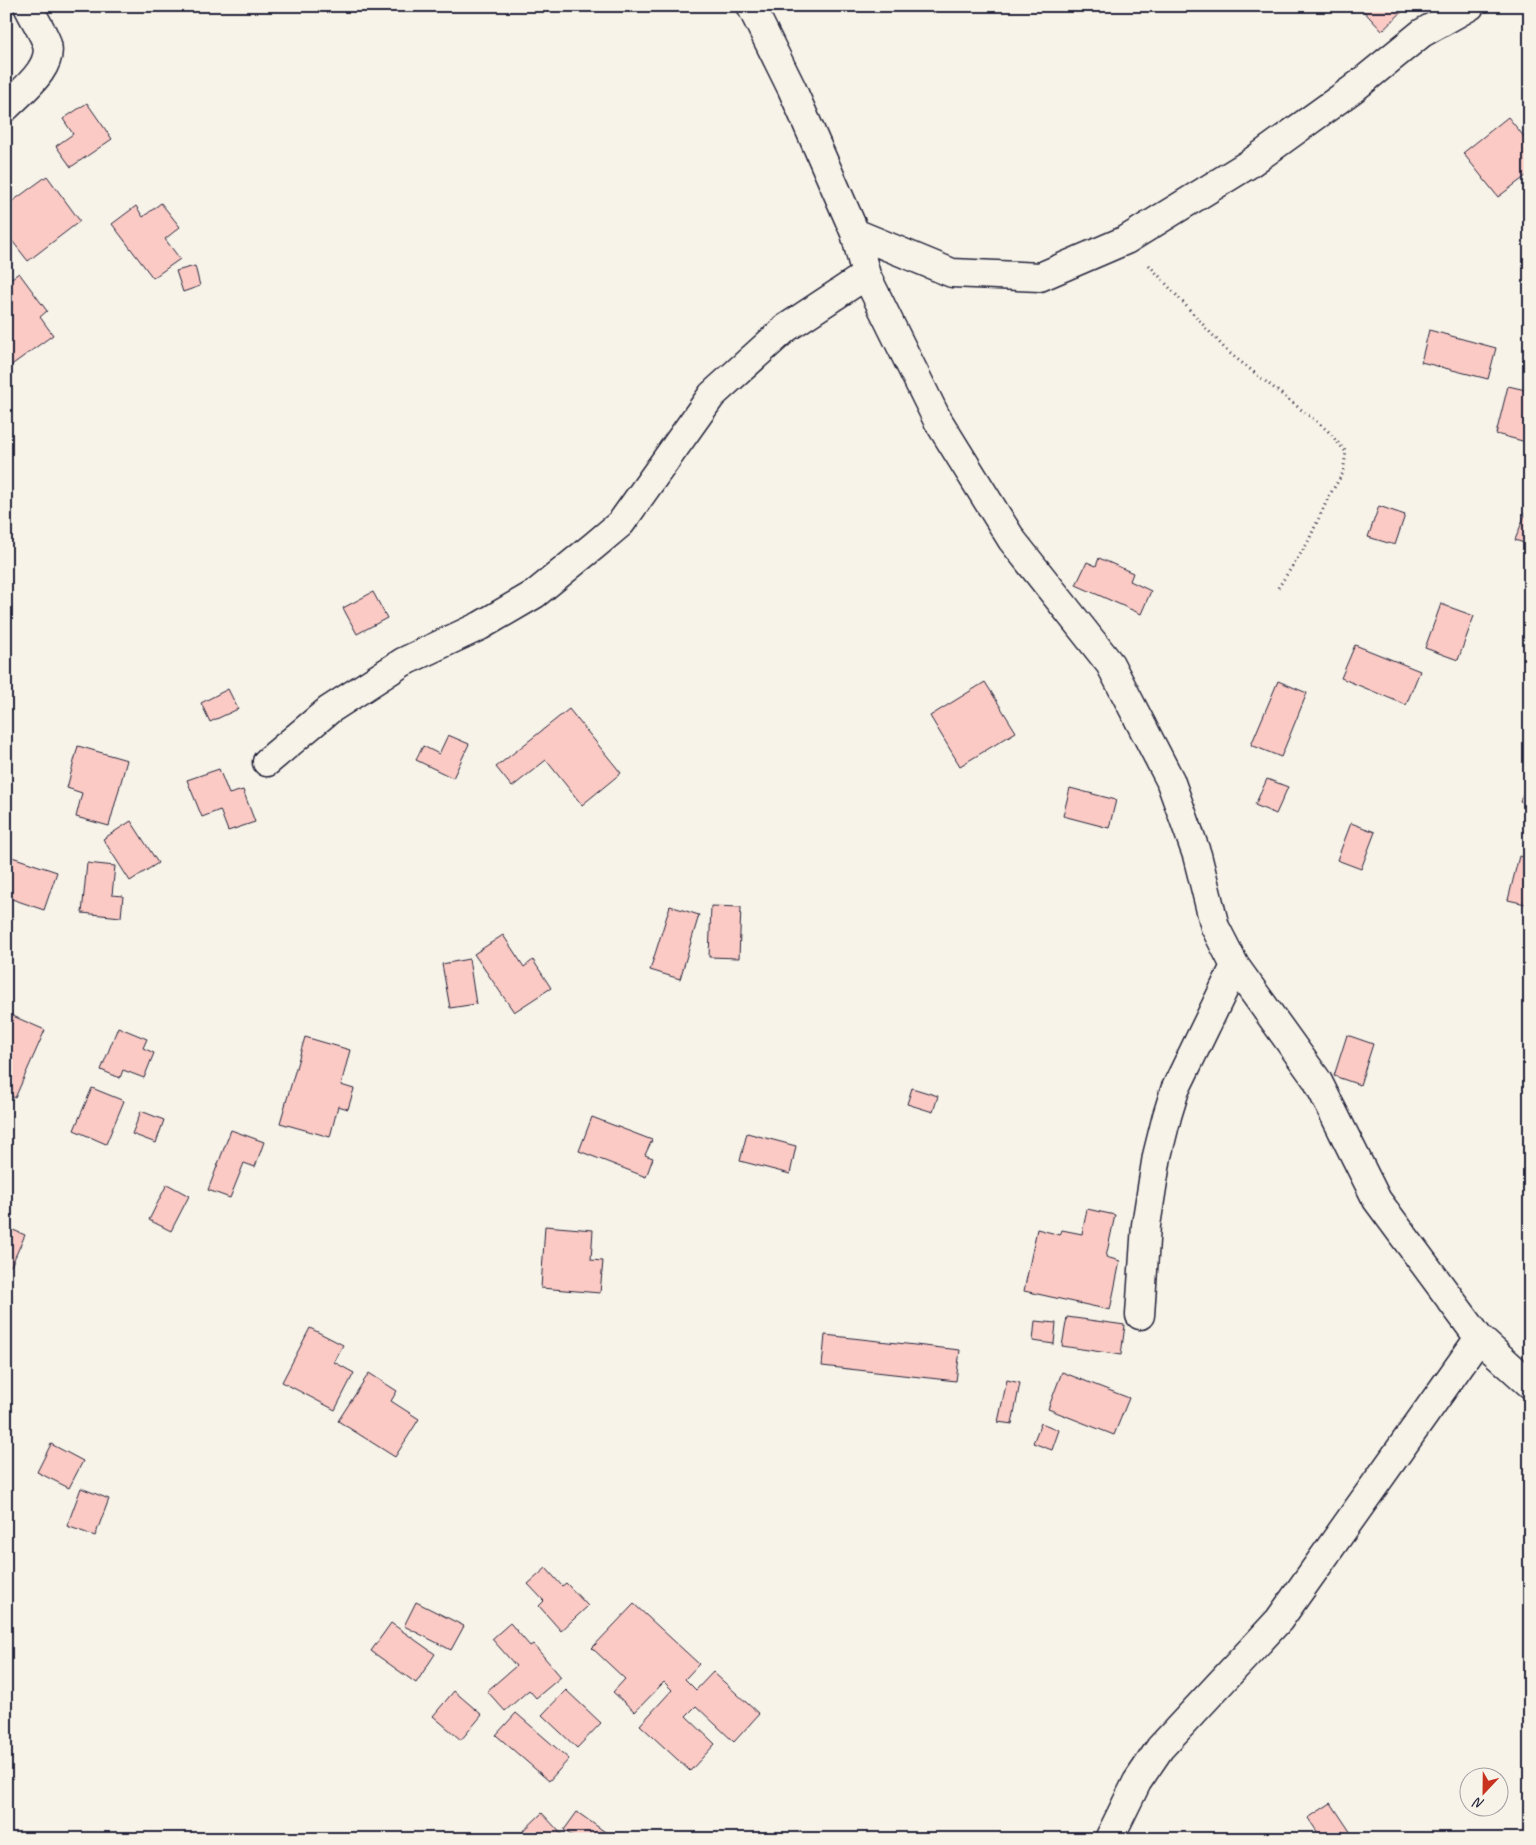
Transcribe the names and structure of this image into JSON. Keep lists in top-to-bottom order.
{
  "north": "bottom"
}
